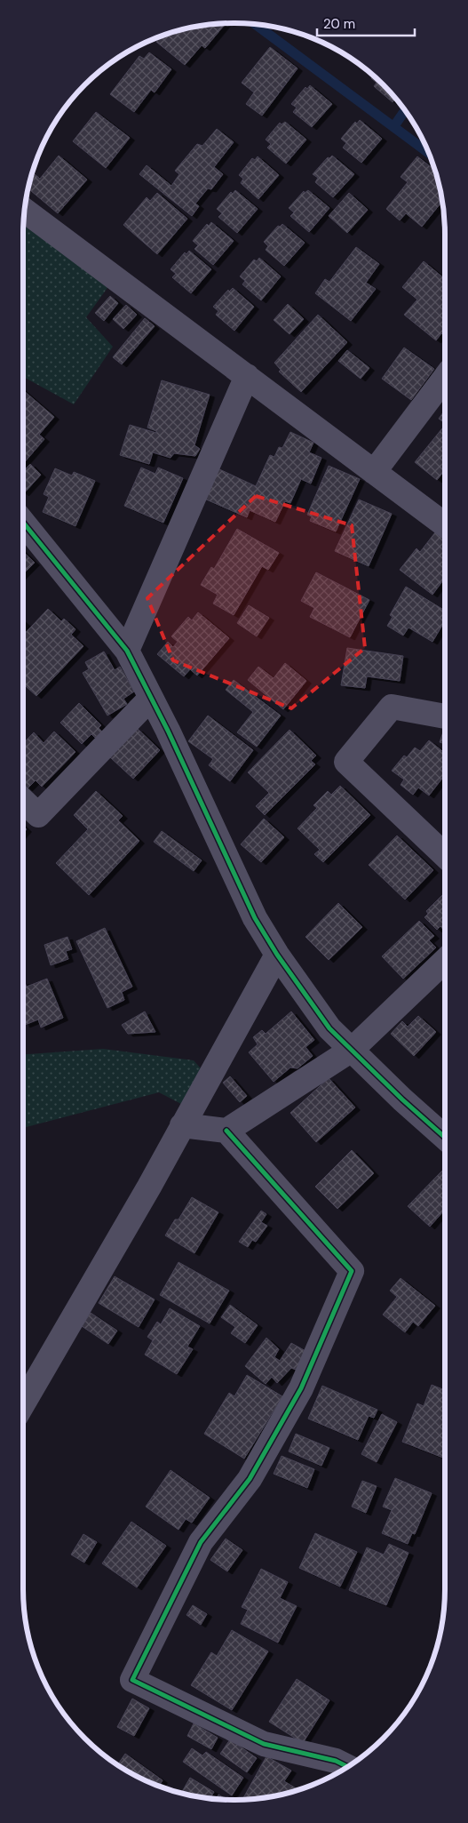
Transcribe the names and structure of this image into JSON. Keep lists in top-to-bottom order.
{
  "scale_bar": "20 m"
}
